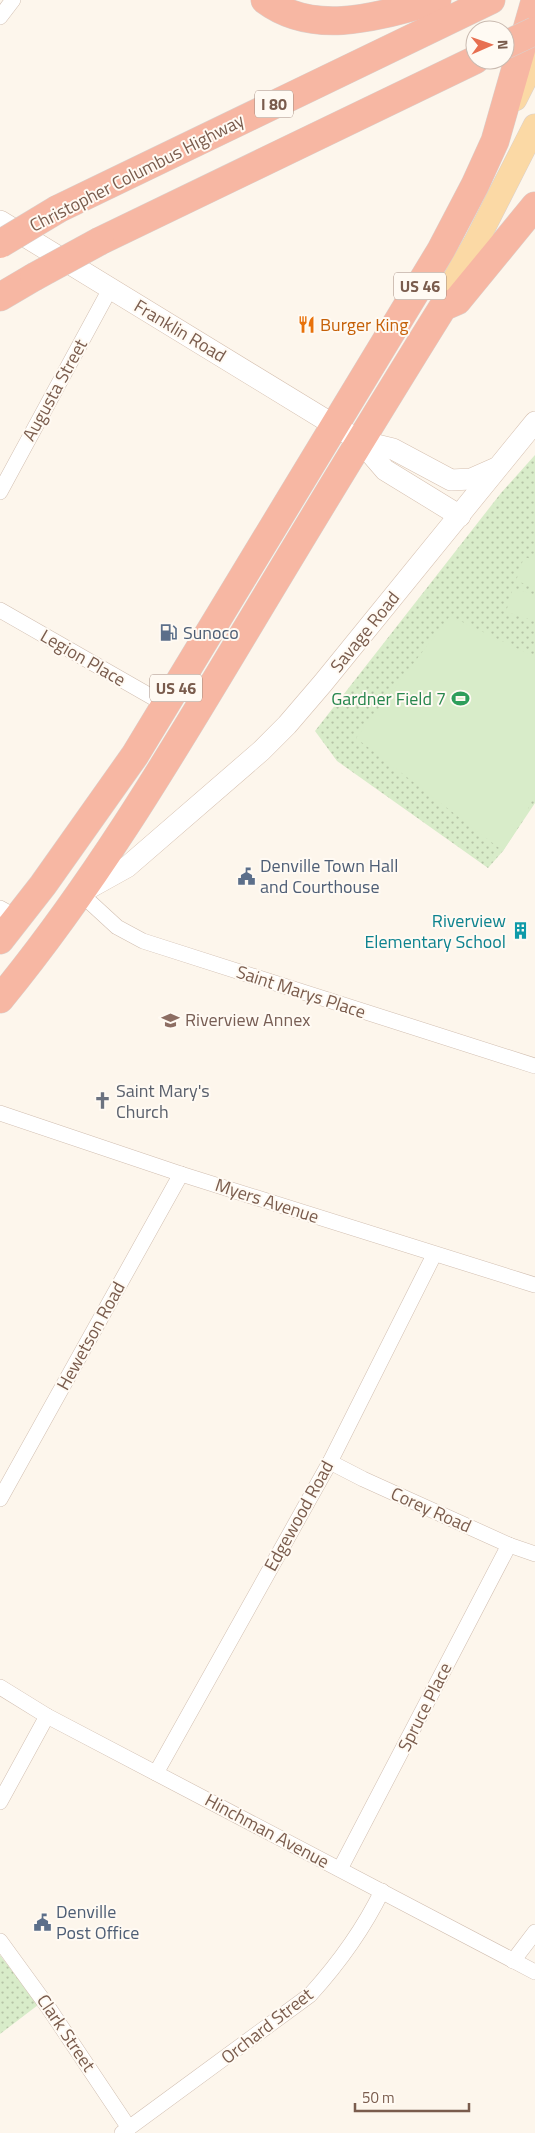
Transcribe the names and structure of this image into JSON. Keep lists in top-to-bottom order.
{
  "streets": {
    "highway": ["I 80", "Christopher Columbus Highway", "US 46"],
    "street": [
      "Franklin Road",
      "Augusta Street",
      "Savage Road",
      "Legion Place",
      "Saint Marys Place",
      "Myers Avenue",
      "Hewetson Road",
      "Corey Road",
      "Edgewood Road",
      "Spruce Place",
      "Hinchman Avenue",
      "Orchard Street",
      "Clark Street"
    ]
  },
  "crossings": [
    ["US 46", "Franklin Road"],
    ["US 46", "Savage Road"],
    ["US 46", "Legion Place"],
    ["US 46", "Saint Marys Place"],
    ["Franklin Road", "Augusta Street"],
    ["Franklin Road", "Savage Road"],
    ["Savage Road", "Saint Marys Place"],
    ["Myers Avenue", "Hewetson Road"],
    ["Myers Avenue", "Edgewood Road"],
    ["Corey Road", "Edgewood Road"],
    ["Corey Road", "Spruce Place"],
    ["Edgewood Road", "Hinchman Avenue"],
    ["Spruce Place", "Hinchman Avenue"],
    ["Hinchman Avenue", "Orchard Street"],
    ["Orchard Street", "Clark Street"]
  ],
  "places": {
    "restaurant": ["Burger King"],
    "fuel station": ["Sunoco"],
    "sports": ["Gardner Field 7"],
    "public building": ["Denville Town Hall and Courthouse", "Denville Post Office"],
    "building": ["Riverview Elementary School"],
    "school or university": ["Riverview Annex"],
    "church": ["Saint Mary's Church"]
  },
  "scale_bar": "50 m",
  "north": "right"
}
